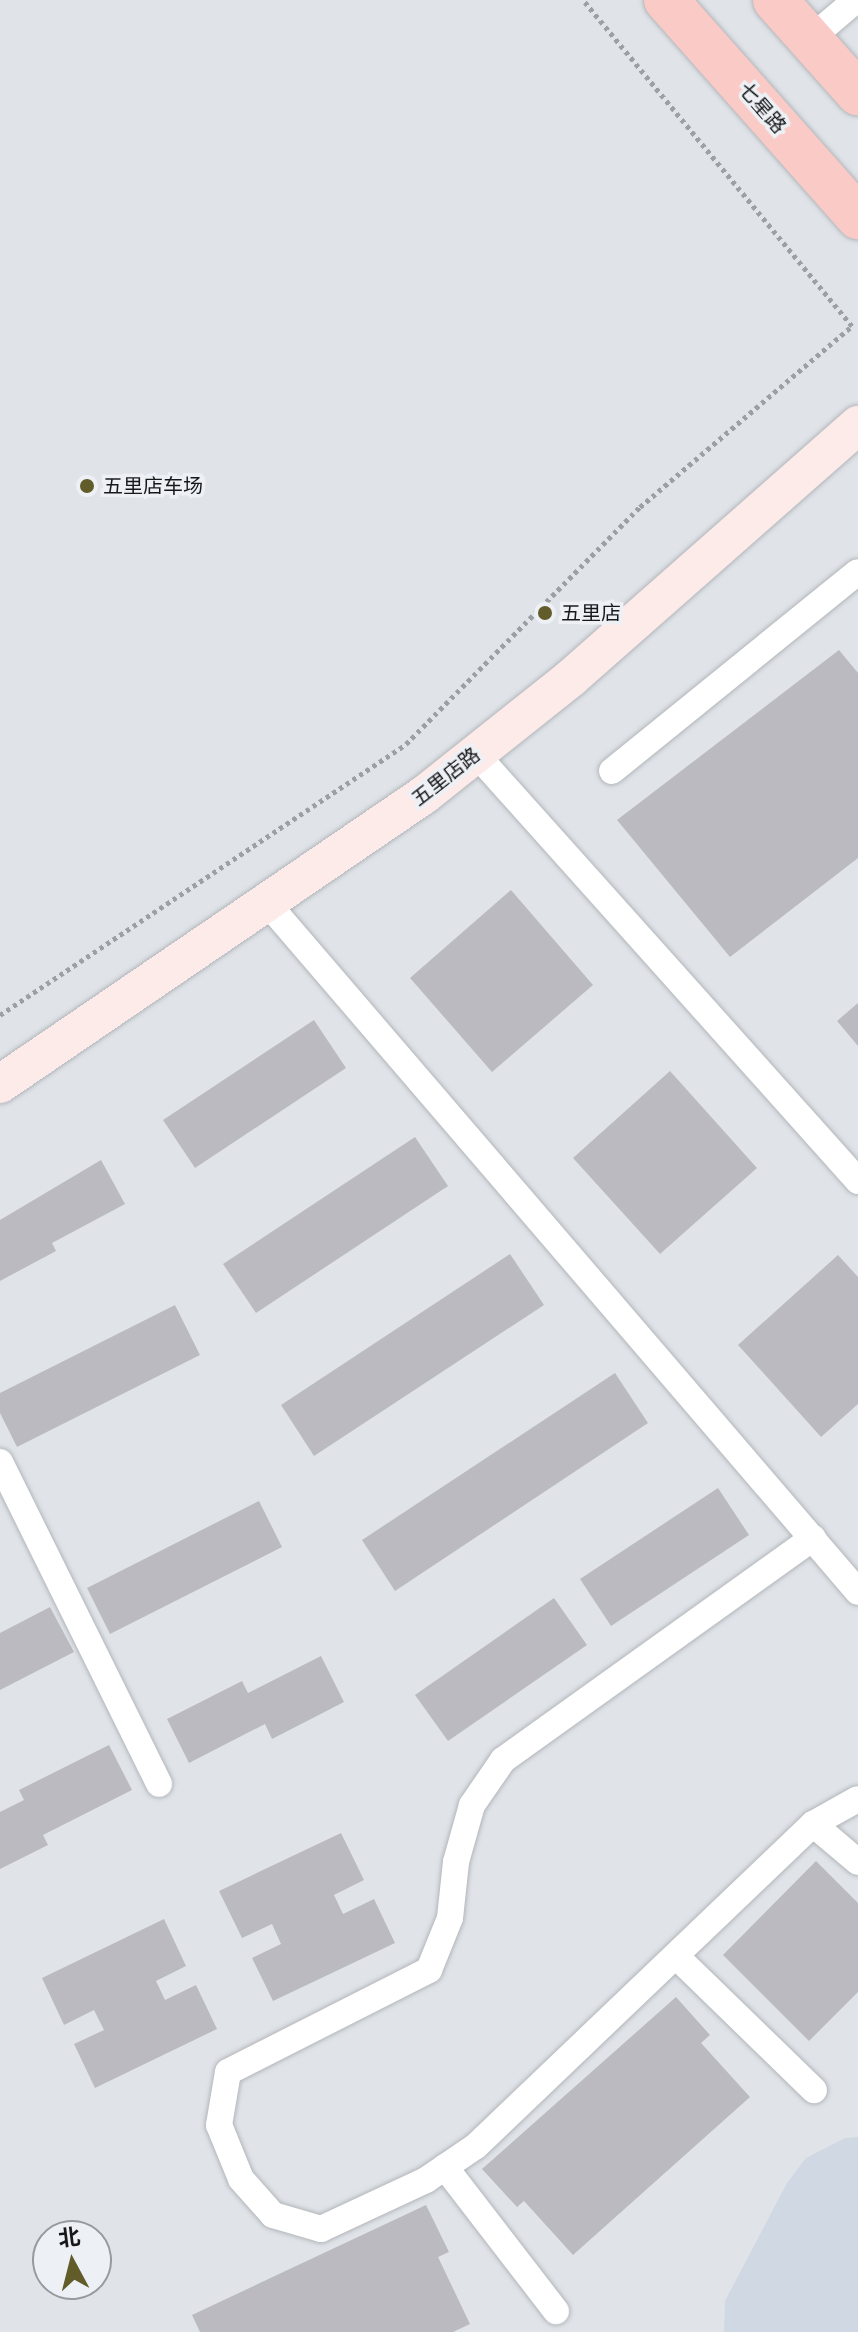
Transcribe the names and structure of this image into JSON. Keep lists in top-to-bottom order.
{
  "streets": {
    "highway": ["七星路"],
    "main road": ["五里店路"]
  },
  "places": ["五里店车场", "五里店"],
  "north": "top"
}
